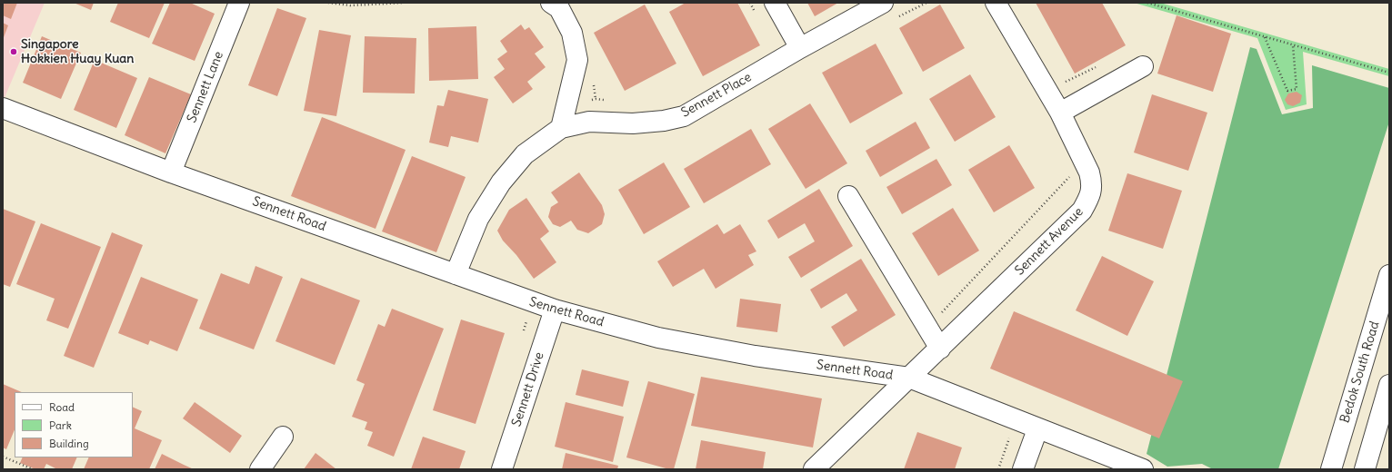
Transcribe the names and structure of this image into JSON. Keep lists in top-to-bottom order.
{
  "streets": {
    "street": [
      "Sennett Lane",
      "Sennett Place",
      "Sennett Road",
      "Sennett Avenue",
      "Bedok South Road",
      "Sennett Drive"
    ]
  },
  "crossings": [
    ["Sennett Lane", "Sennett Road"],
    ["Sennett Road", "Sennett Avenue"],
    ["Sennett Road", "Sennett Drive"]
  ],
  "places": ["Singapore Hokkien Huay Kuan"],
  "legend": ["Road", "Park", "Building"]
}
